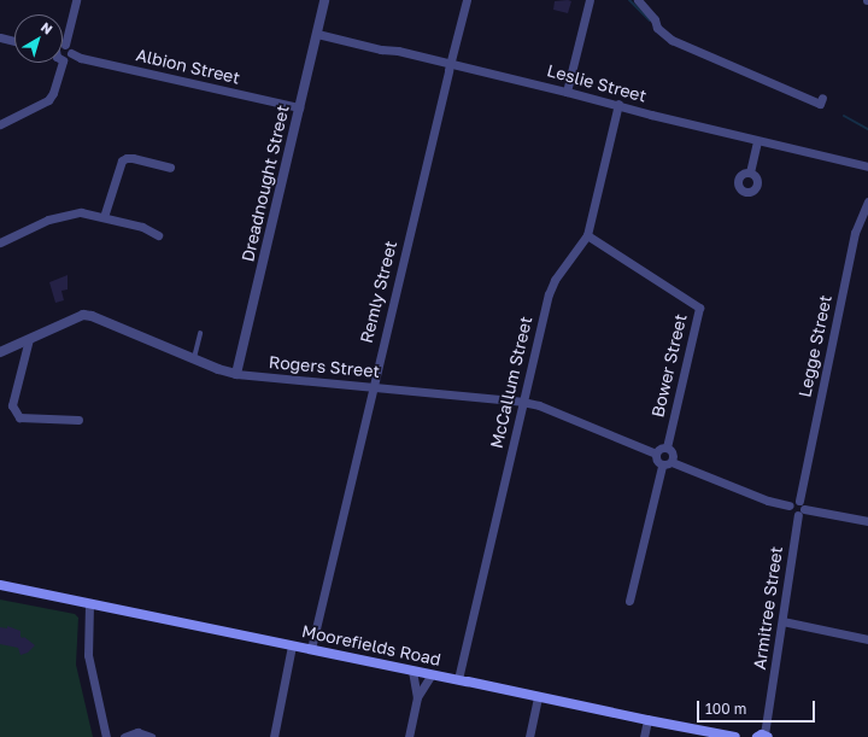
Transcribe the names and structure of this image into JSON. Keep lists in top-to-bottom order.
{
  "streets": {
    "main road": ["Moorefields Road"],
    "street": [
      "Albion Street",
      "Leslie Street",
      "Dreadnought Street",
      "Remly Street",
      "Legge Street",
      "Bower Street",
      "Rogers Street",
      "McCallum Street",
      "Armitree Street"
    ]
  },
  "crossings": [
    ["Albion Street", "Dreadnought Street"],
    ["Leslie Street", "Dreadnought Street"],
    ["Leslie Street", "Remly Street"],
    ["Leslie Street", "McCallum Street"],
    ["Dreadnought Street", "Rogers Street"],
    ["Remly Street", "Rogers Street"],
    ["Remly Street", "Moorefields Road"],
    ["Legge Street", "Armitree Street"],
    ["Bower Street", "Rogers Street"],
    ["Bower Street", "McCallum Street"],
    ["Rogers Street", "McCallum Street"],
    ["McCallum Street", "Moorefields Road"]
  ],
  "scale_bar": "100 m",
  "north": "top right"
}
